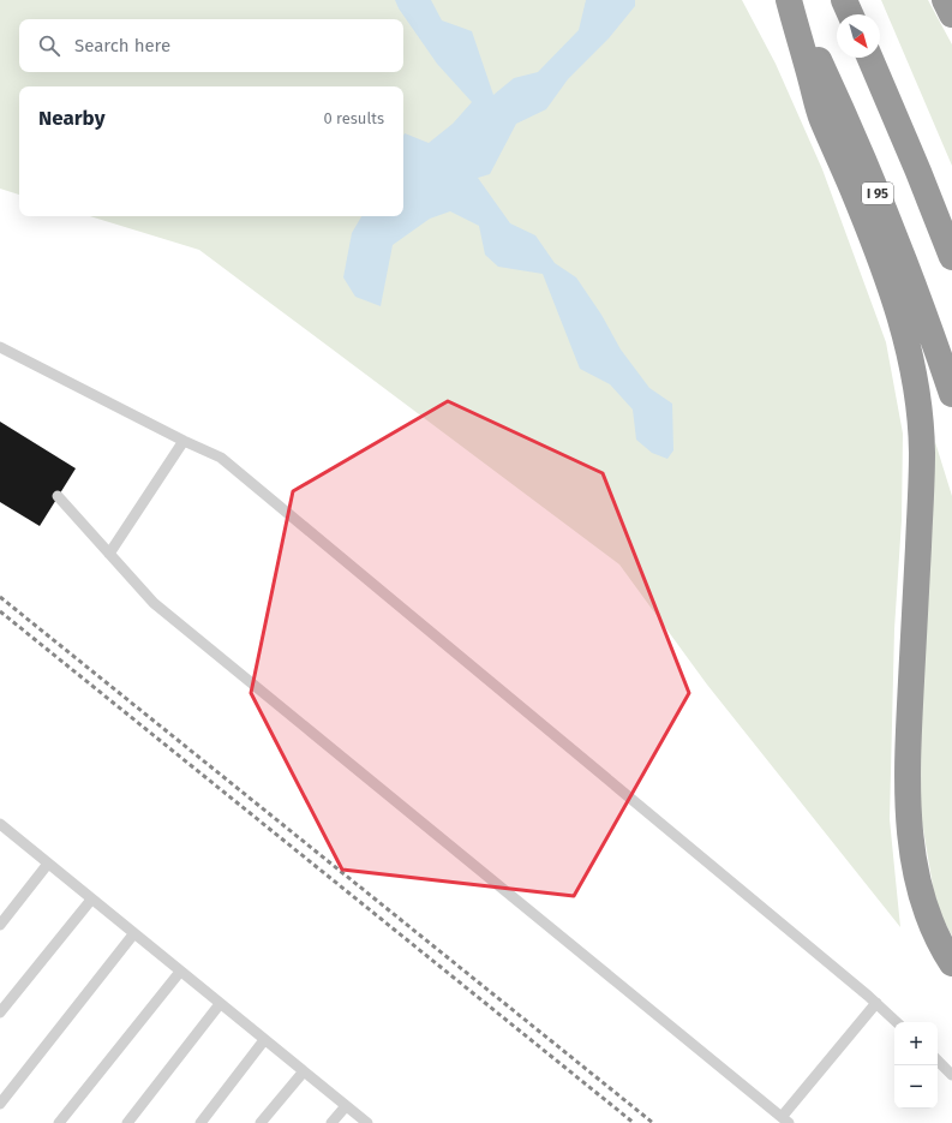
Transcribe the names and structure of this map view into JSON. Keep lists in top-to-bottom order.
{
  "streets": {
    "highway": ["I 95"]
  },
  "north": "bottom right",
  "page": {
    "search": "Search here",
    "heading": ["Nearby", "0 results"],
    "map_buttons": ["+", "−"]
  }
}
